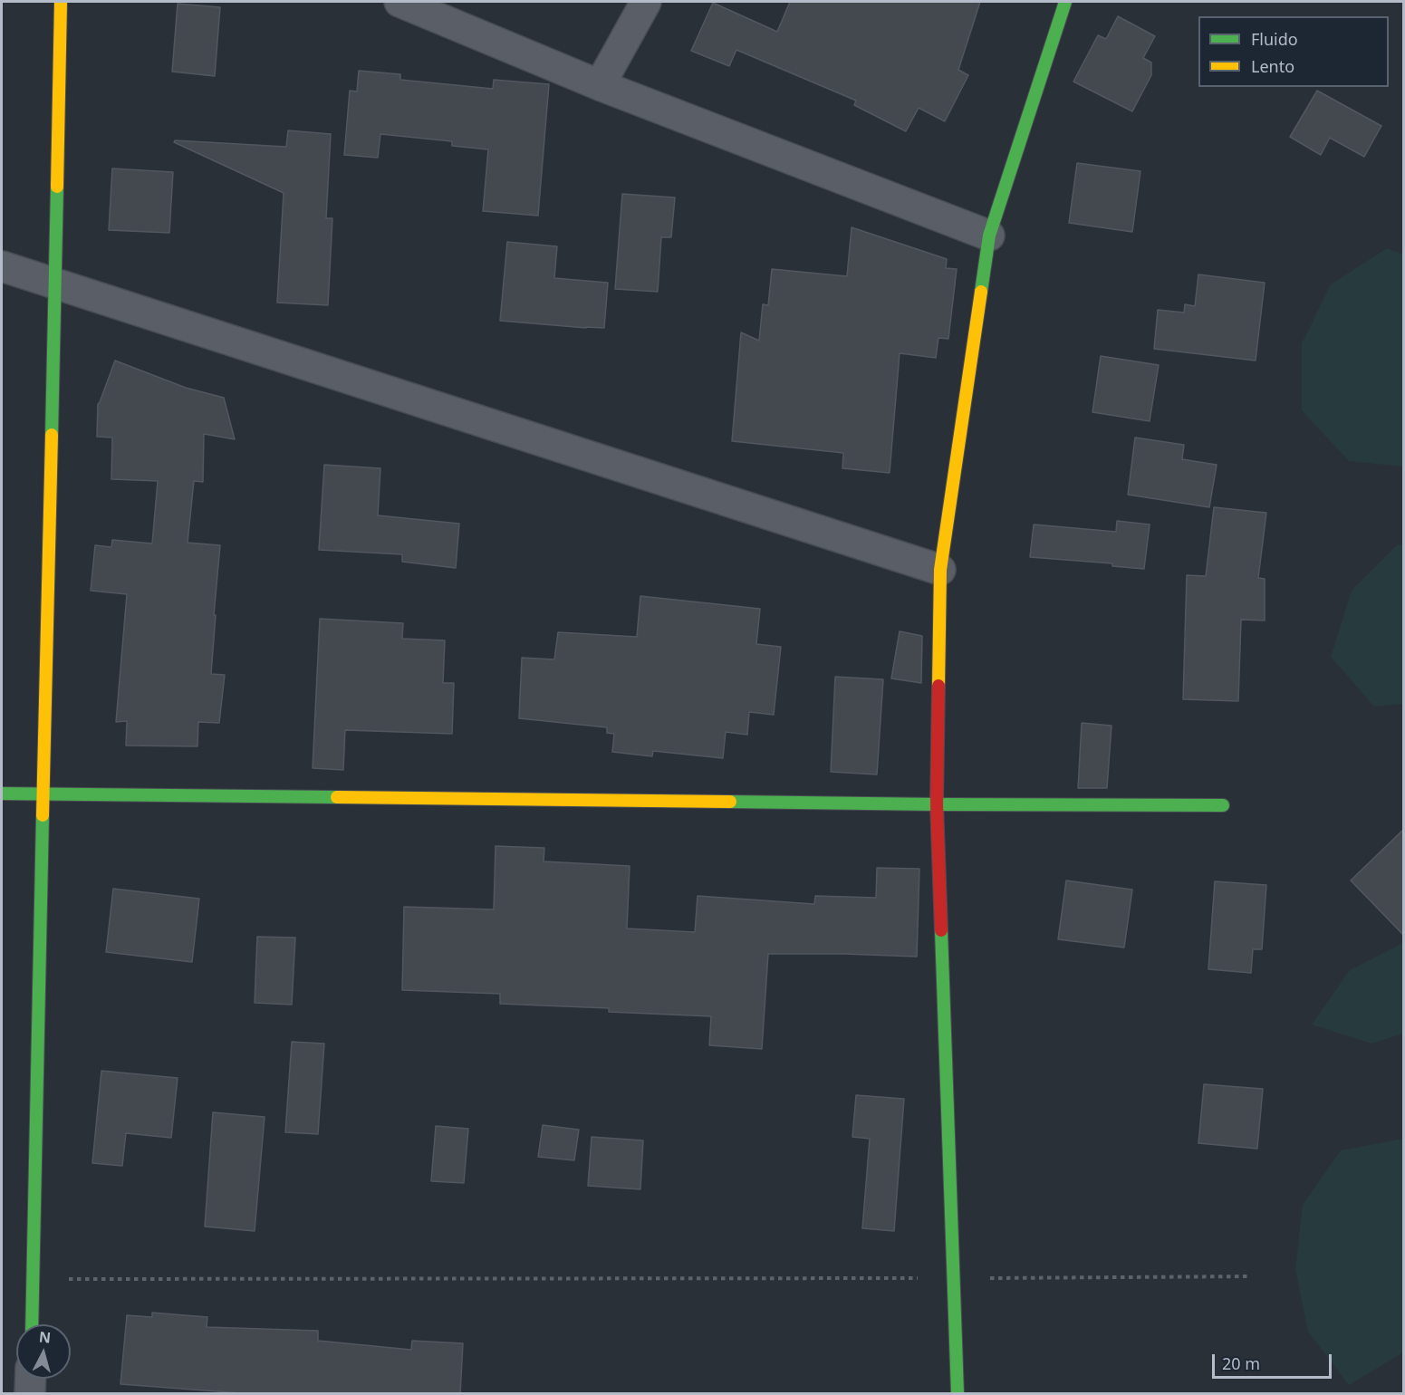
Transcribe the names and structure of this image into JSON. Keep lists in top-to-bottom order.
{
  "legend": ["Fluido", "Lento"],
  "scale_bar": "20 m",
  "north": "top"
}
